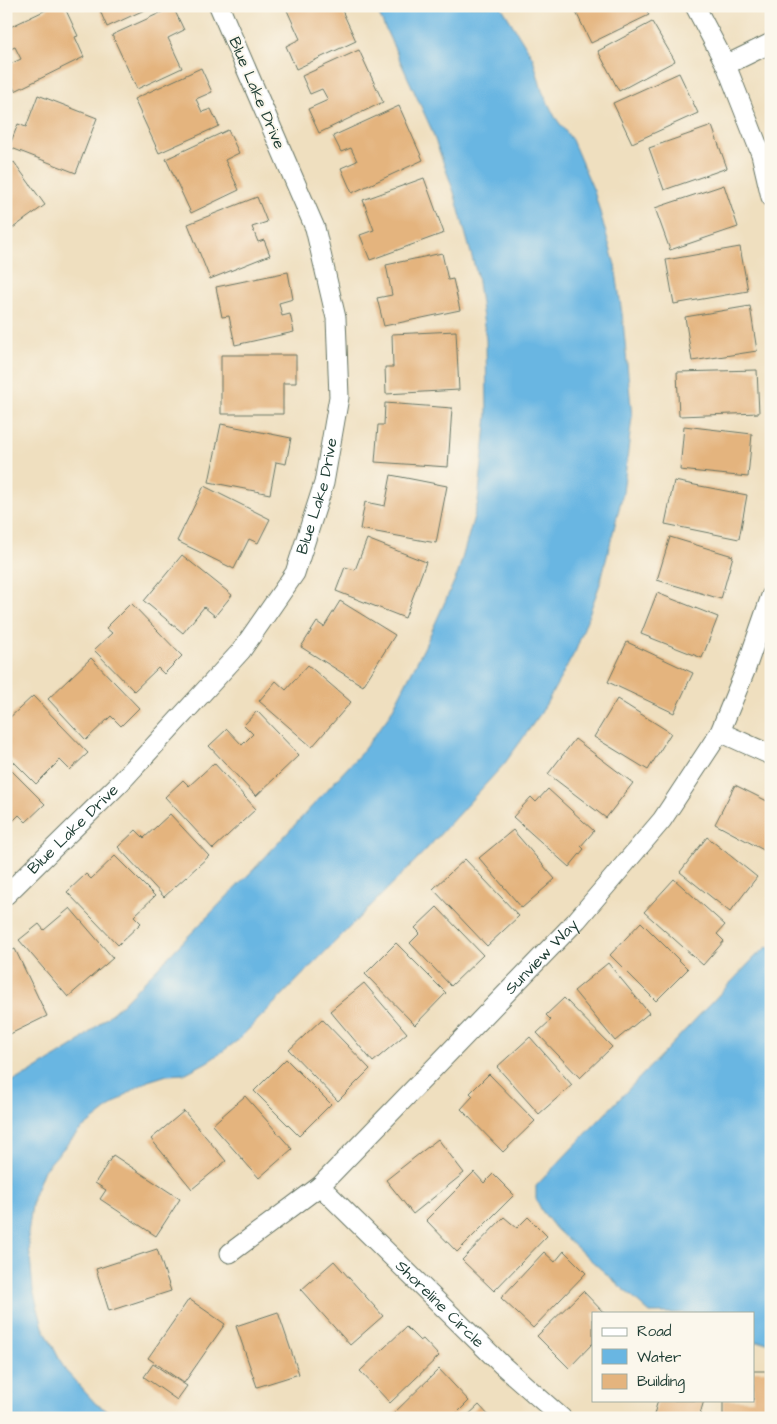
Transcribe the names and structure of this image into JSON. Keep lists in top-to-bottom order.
{
  "streets": {
    "street": ["Blue Lake Drive", "Sunview Way", "Shoreline Circle"]
  },
  "crossings": [
    ["Sunview Way", "Shoreline Circle"]
  ],
  "legend": ["Road", "Water", "Building"]
}
